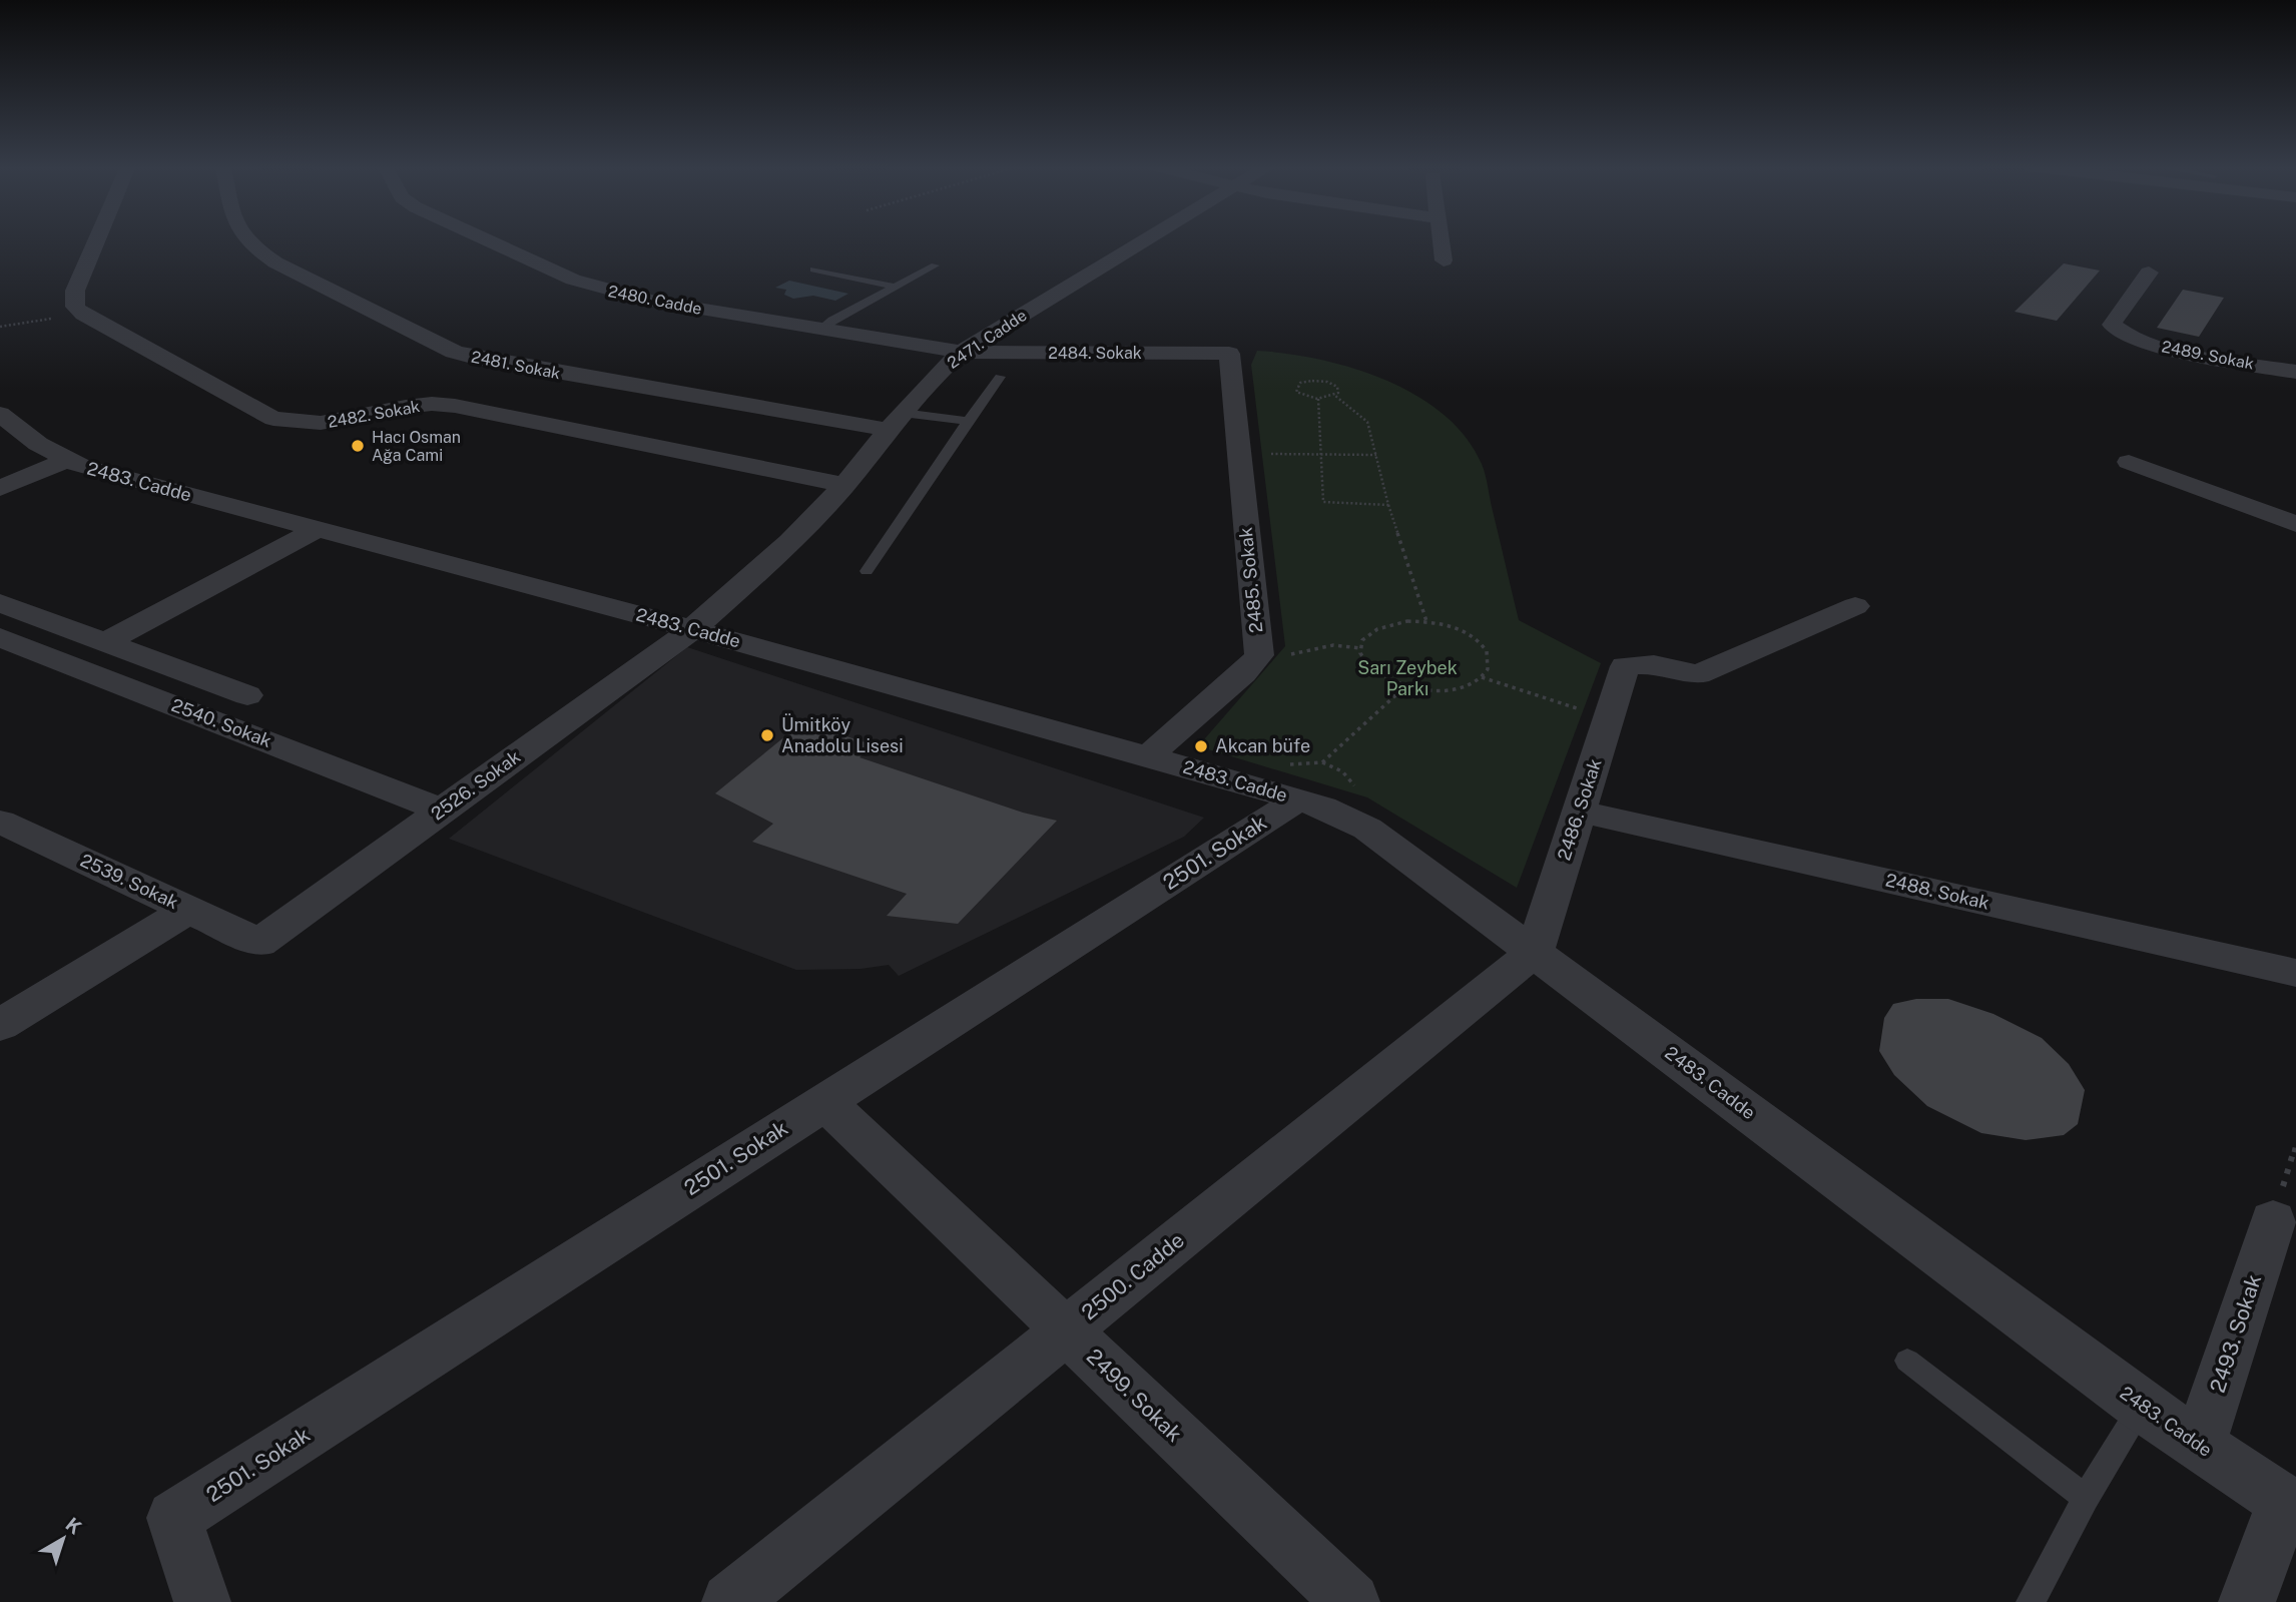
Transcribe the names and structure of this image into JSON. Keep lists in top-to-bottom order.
{
  "streets": {
    "street": [
      "2480. Cadde",
      "2471. Cadde",
      "2484. Sokak",
      "2489. Sokak",
      "2481. Sokak",
      "2482. Sokak",
      "2483. Cadde",
      "2485. Sokak",
      "2540. Sokak",
      "2526. Sokak",
      "2486. Sokak",
      "2501. Sokak",
      "2539. Sokak",
      "2488. Sokak",
      "2500. Cadde",
      "2493. Sokak",
      "2499. Sokak"
    ]
  },
  "crossings": [
    ["2480. Cadde", "2471. Cadde"],
    ["2480. Cadde", "2484. Sokak"],
    ["2471. Cadde", "2484. Sokak"],
    ["2471. Cadde", "2481. Sokak"],
    ["2471. Cadde", "2482. Sokak"],
    ["2471. Cadde", "2483. Cadde"],
    ["2471. Cadde", "2526. Sokak"],
    ["2484. Sokak", "2485. Sokak"],
    ["2483. Cadde", "2485. Sokak"],
    ["2483. Cadde", "2526. Sokak"],
    ["2483. Cadde", "2486. Sokak"],
    ["2483. Cadde", "2501. Sokak"],
    ["2483. Cadde", "2500. Cadde"],
    ["2483. Cadde", "2493. Sokak"],
    ["2540. Sokak", "2526. Sokak"],
    ["2526. Sokak", "2539. Sokak"],
    ["2486. Sokak", "2488. Sokak"],
    ["2486. Sokak", "2500. Cadde"],
    ["2501. Sokak", "2499. Sokak"],
    ["2500. Cadde", "2499. Sokak"]
  ],
  "parks": ["Sarı Zeybek Parkı"],
  "places": ["Hacı Osman Ağa Cami", "Ümitköy Anadolu Lisesi", "Akcan büfe"],
  "north": "top right"
}
